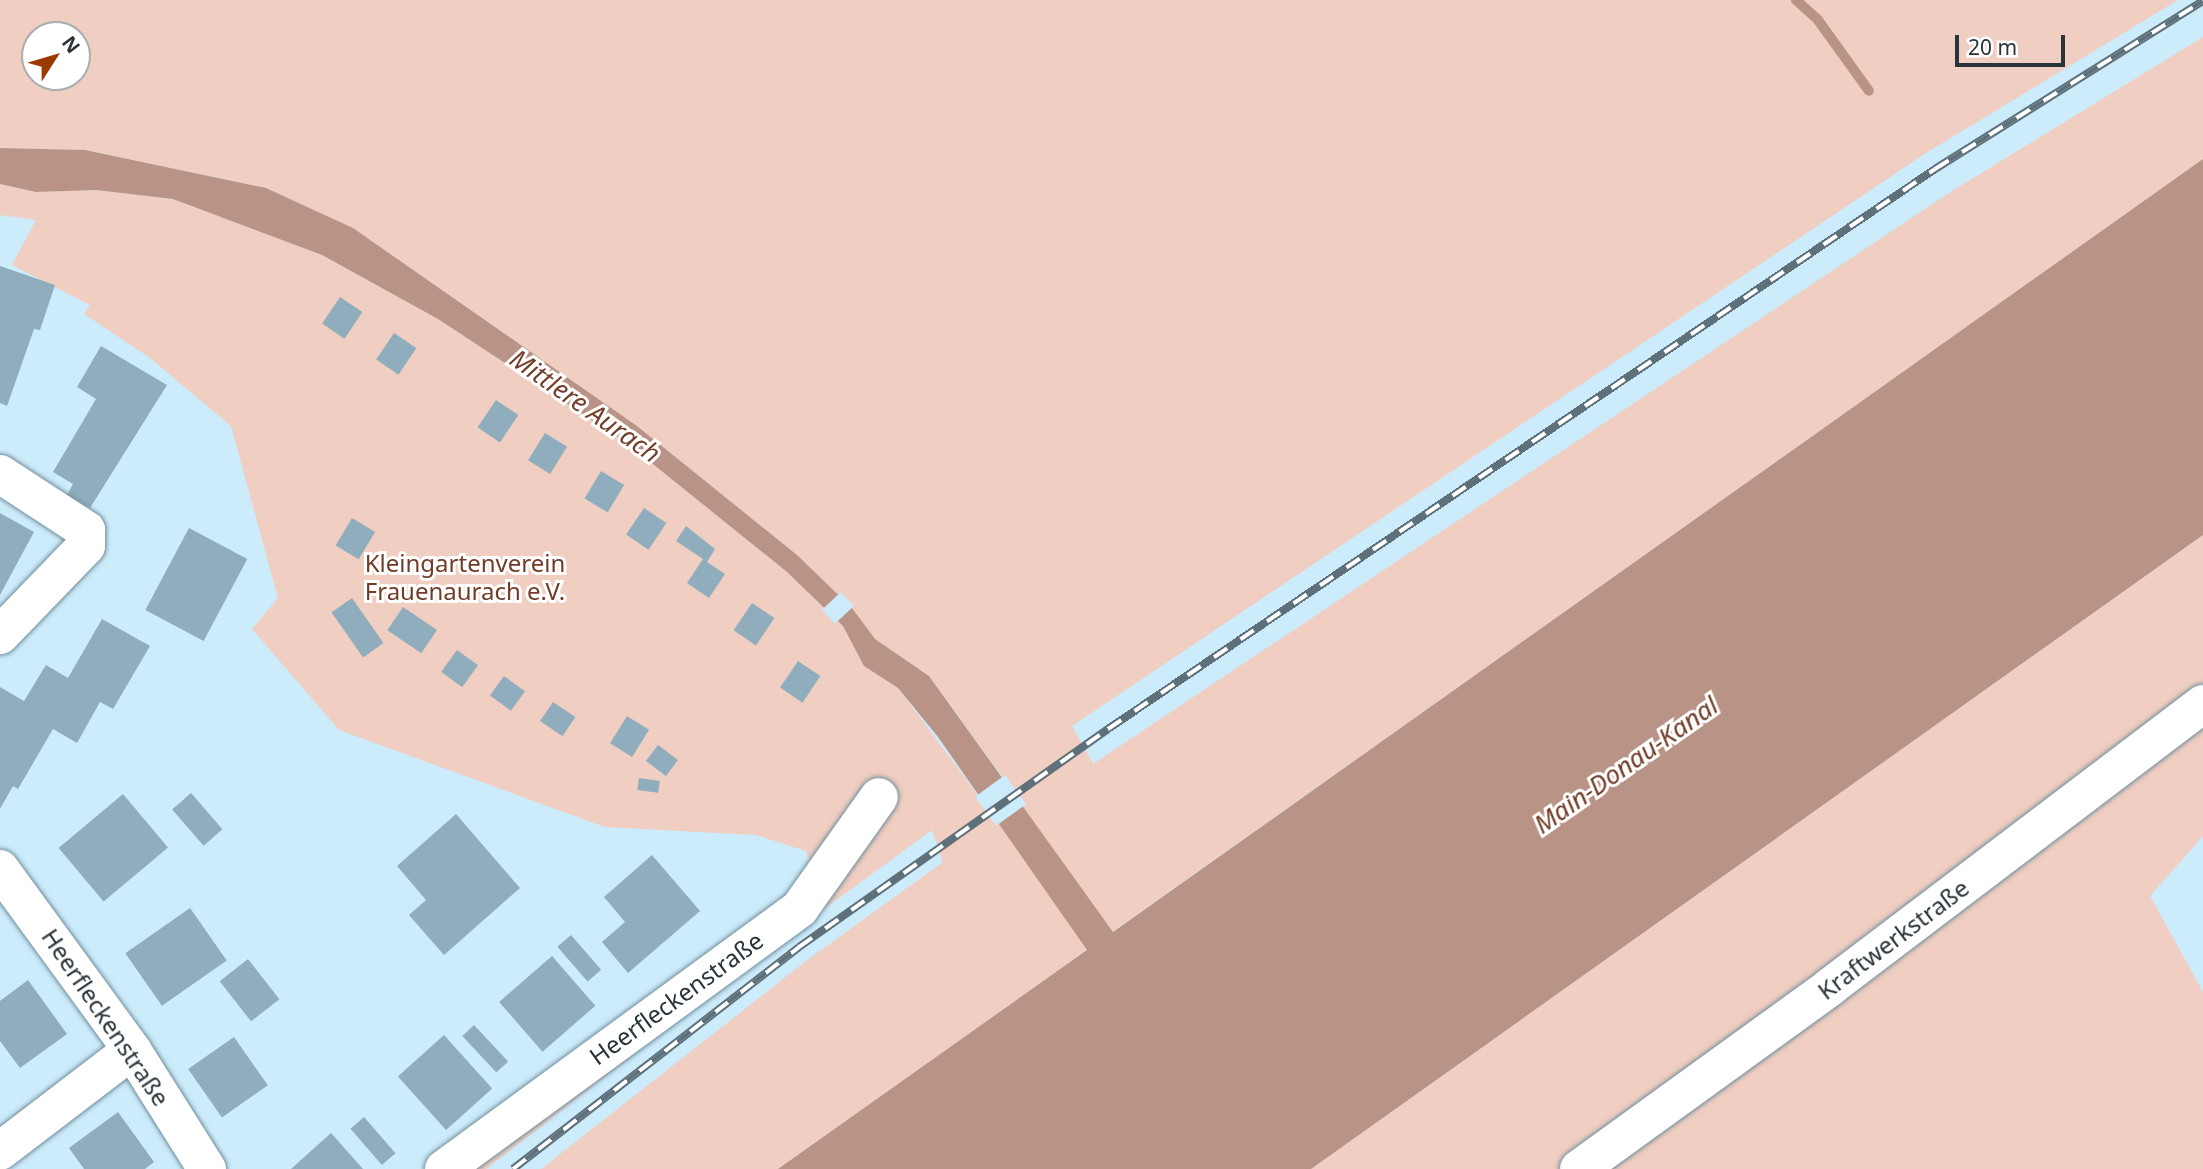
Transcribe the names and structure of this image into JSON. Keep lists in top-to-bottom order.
{
  "streets": {
    "street": ["Kraftwerkstraße", "Heerfleckenstraße"]
  },
  "water": ["Mittlere Aurach", "Main-Donau-Kanal"],
  "parks": ["Kleingartenverein Frauenaurach e.V."],
  "scale_bar": "20 m",
  "north": "top right"
}
